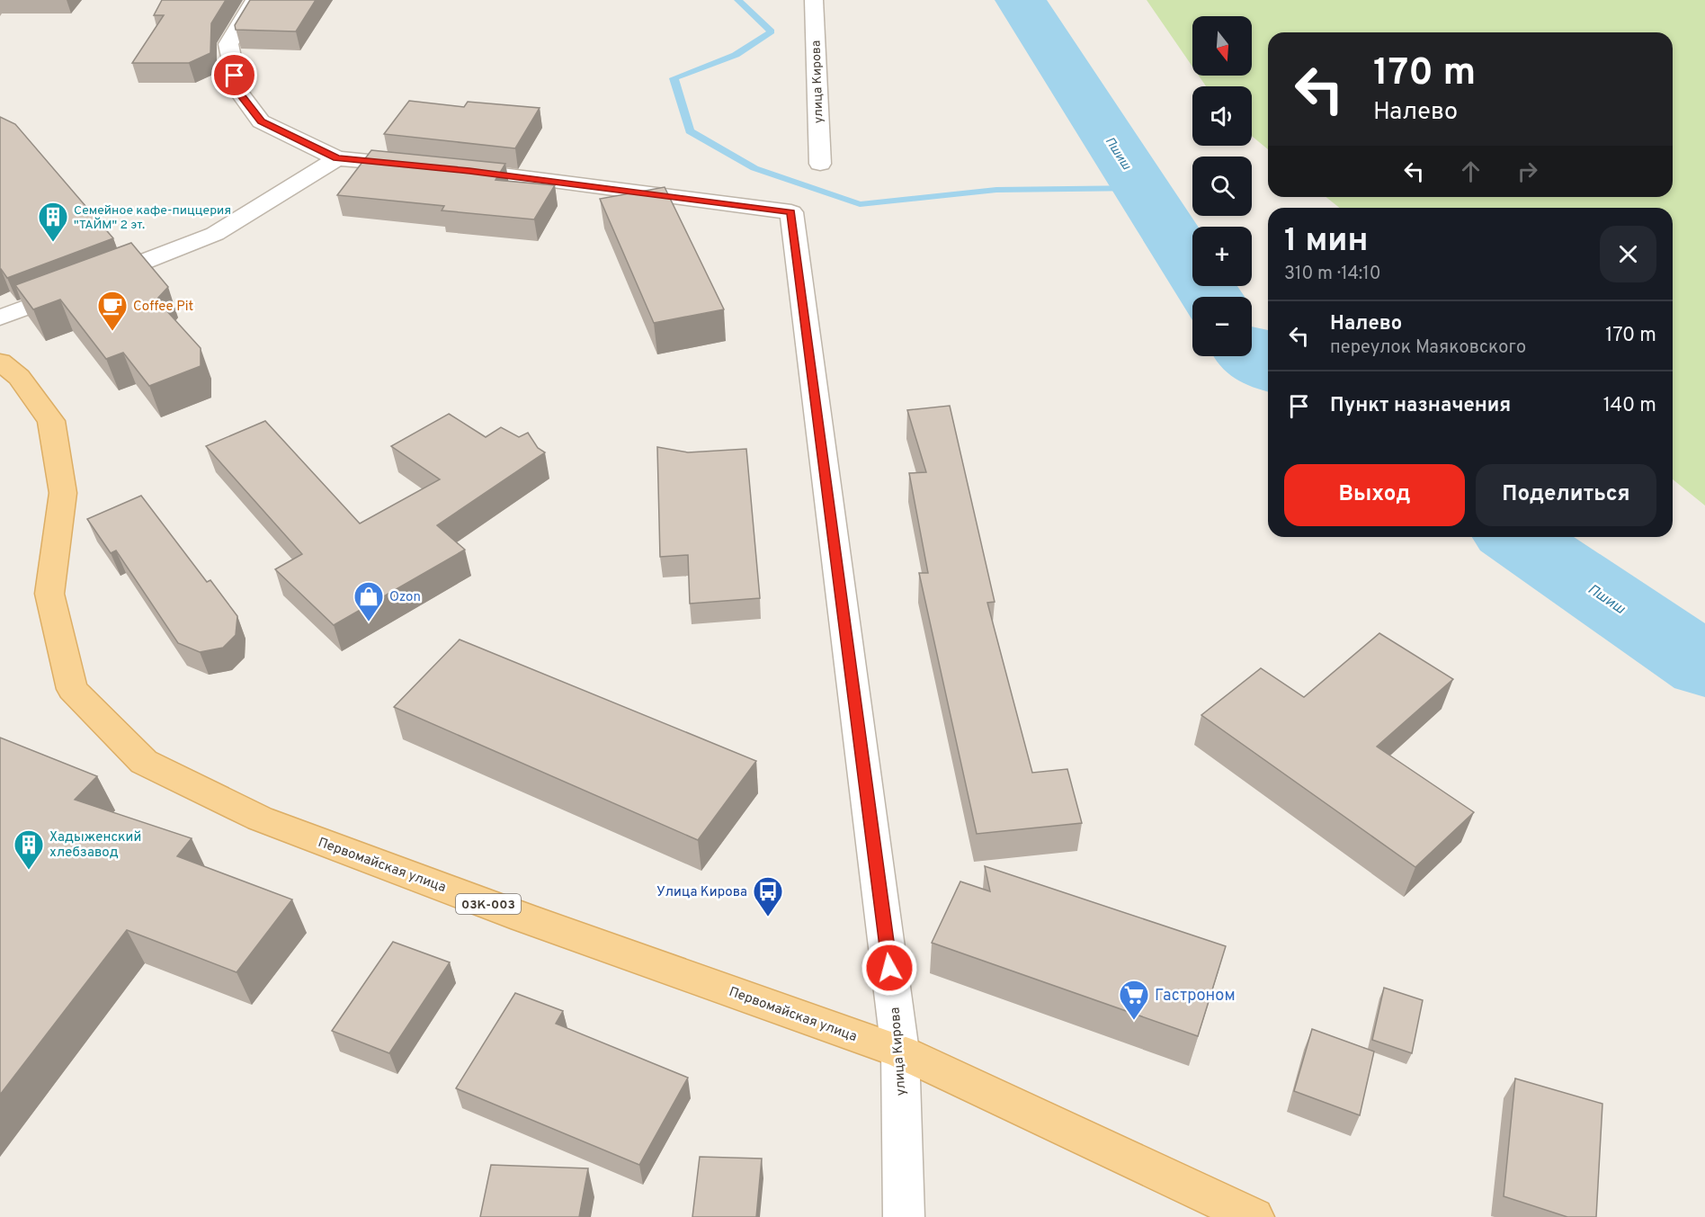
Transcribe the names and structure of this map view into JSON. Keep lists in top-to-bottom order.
{
  "streets": {
    "main road": ["Первомайская улица", "03К-003"],
    "street": ["улица Кирова"]
  },
  "crossings": [
    ["улица Кирова", "Первомайская улица"]
  ],
  "water": ["Пшиш"],
  "places": {
    "building": ["Семейное кафе-пиццерия \"ТАЙМ\" 2 эт.", "Хадыженский хлебзавод"],
    "cafe": ["Coffee Pit"],
    "shop": ["Ozon"],
    "bus stop": ["Улица Кирова"],
    "supermarket": ["Гастроном"]
  },
  "north": "bottom",
  "page": {
    "map_buttons": ["+", "−"],
    "turn": ["170 m", "Налево"],
    "heading": ["1 мин", "310 m · 14:10"],
    "list": [
      {
        "name": "Налево",
        "note": "переулок Маяковского",
        "value": "170 m"
      },
      {
        "name": "Пункт назначения",
        "value": "140 m"
      }
    ],
    "buttons": ["Выход", "Поделиться"]
  }
}
